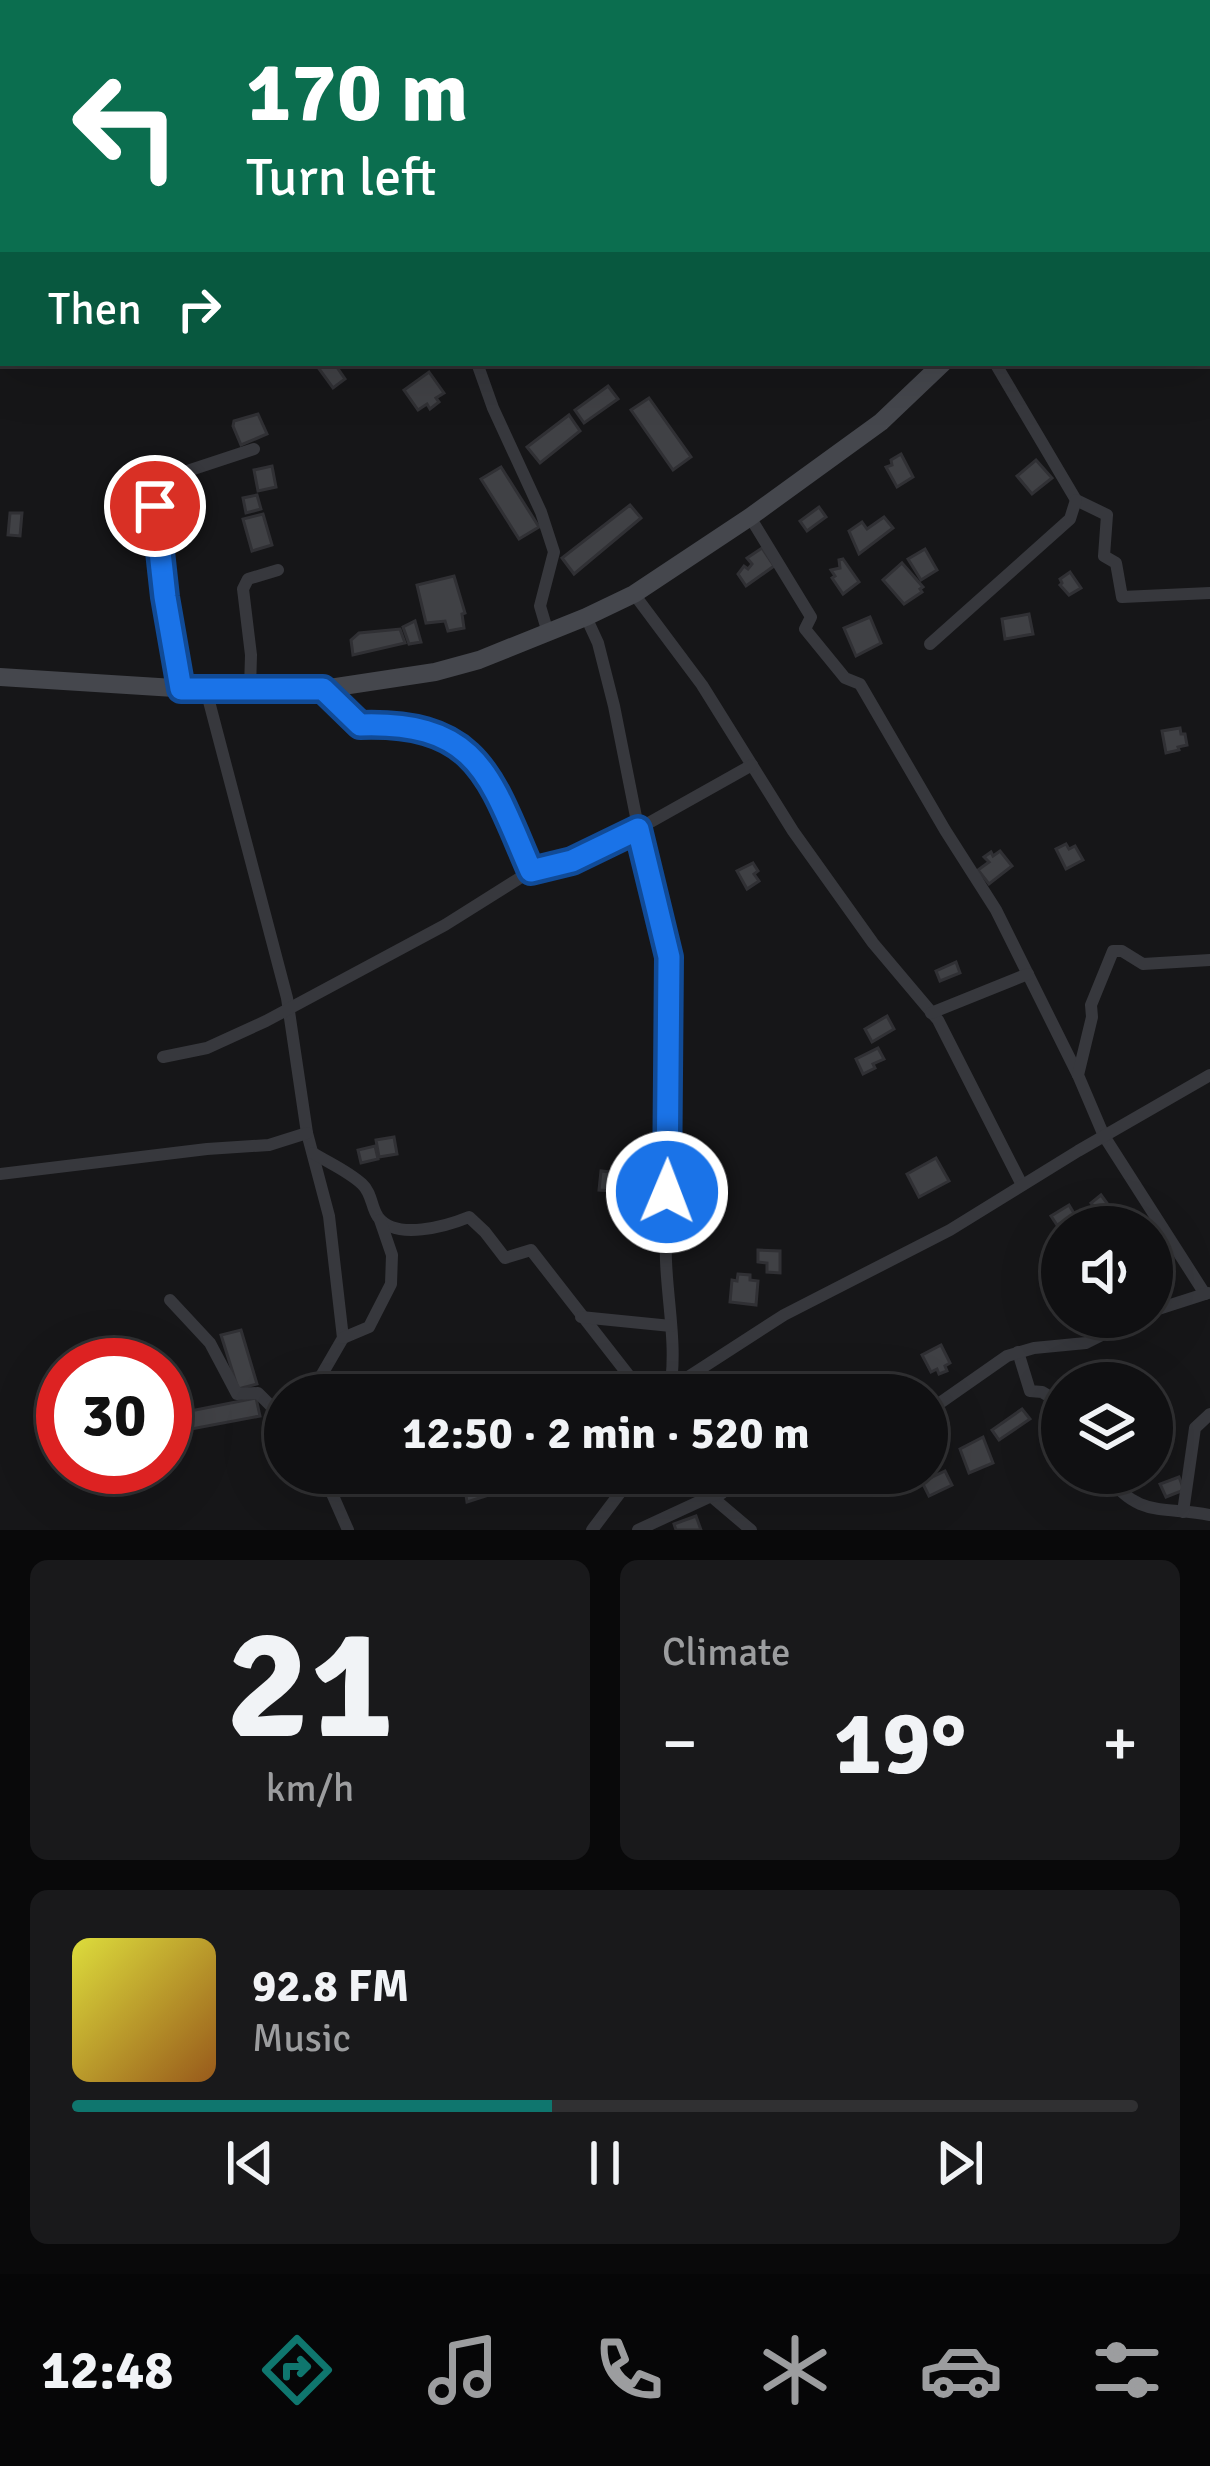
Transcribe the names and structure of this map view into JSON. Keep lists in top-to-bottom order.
{
  "page": {
    "turn": ["170 m", "Turn left"],
    "then": "Then",
    "limit": "30",
    "trip": "12:50 · 2 min · 520 m",
    "tile": [
      ["21", "km/h"],
      "Climate"
    ],
    "heat": ["−", "19°", "+"],
    "song": ["92.8 FM", "Music"],
    "tabs": "12:48"
  }
}
